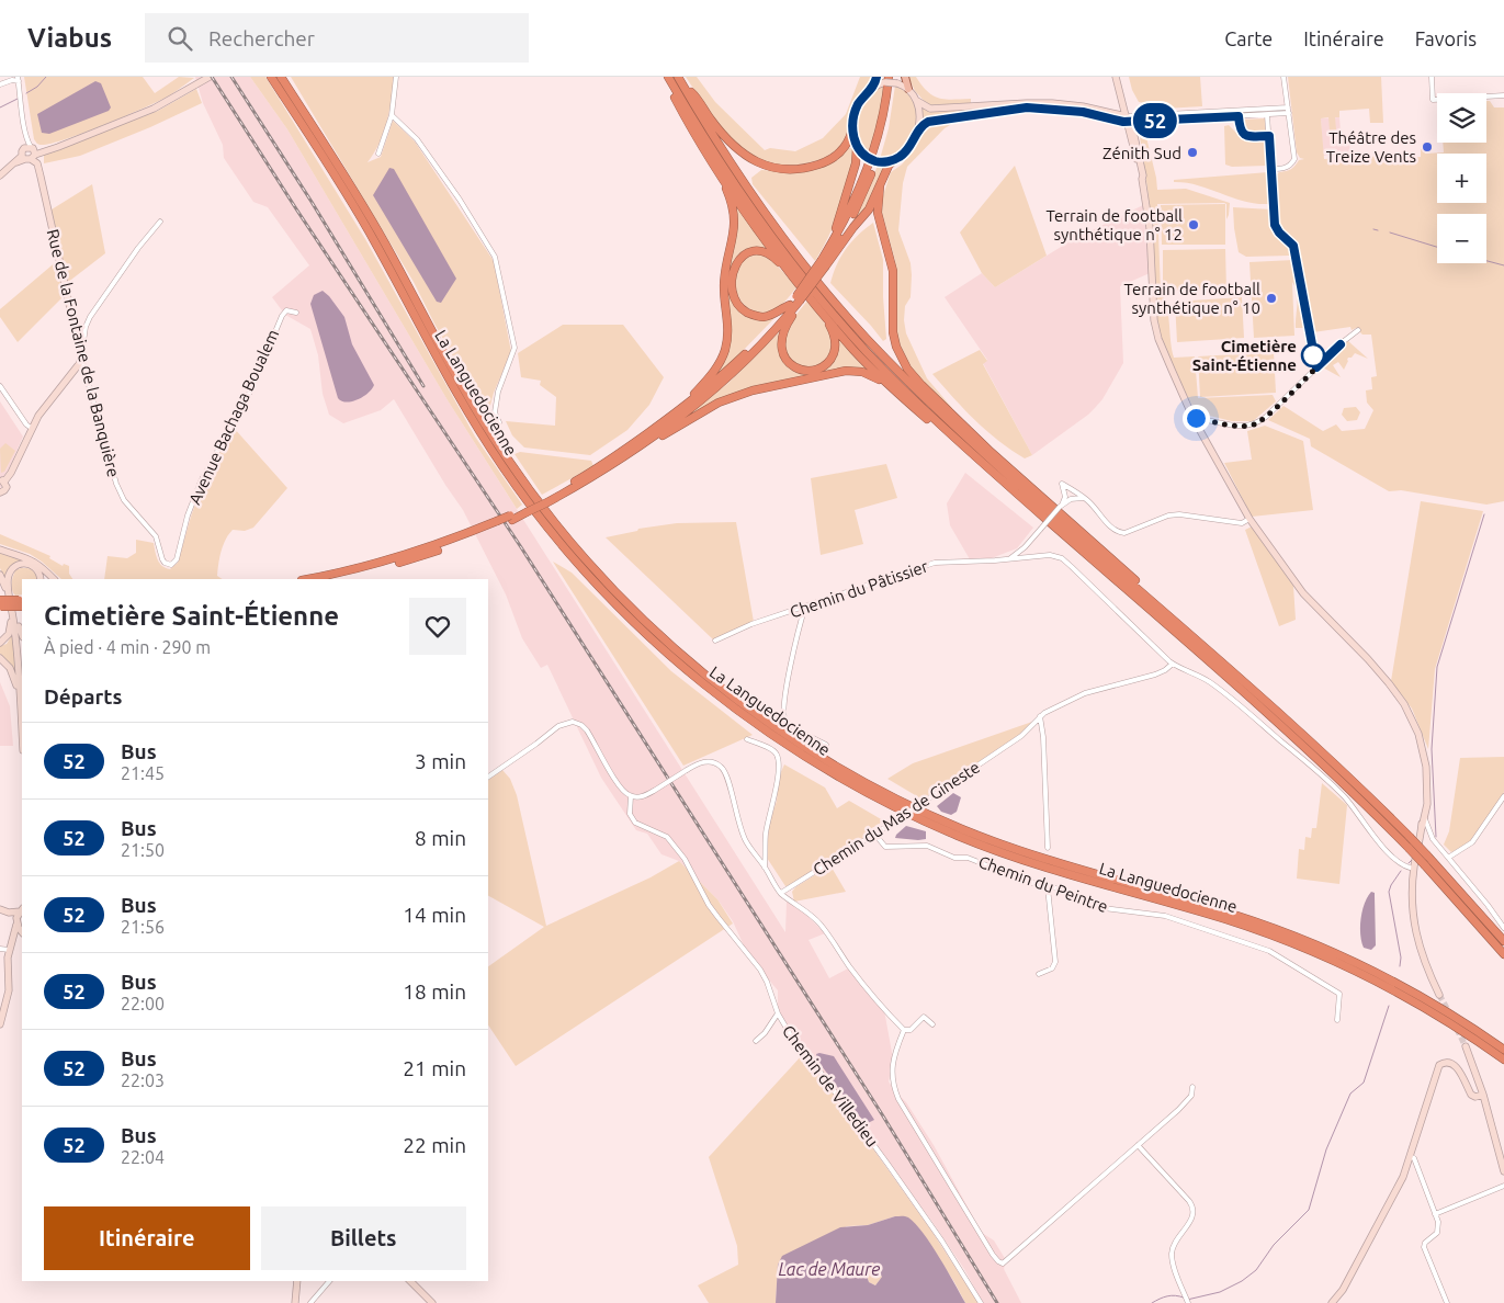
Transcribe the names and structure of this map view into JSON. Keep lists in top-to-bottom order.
{
  "streets": {
    "highway": ["La Languedocienne"],
    "street": [
      "Rue de la Fontaine de la Banquière",
      "Avenue Bachaga Boualem",
      "Chemin du Pâtissier",
      "Chemin du Mas de Gineste",
      "Chemin du Peintre",
      "Chemin de Villedieu"
    ]
  },
  "crossings": [
    ["Rue de la Fontaine de la Banquière", "Avenue Bachaga Boualem"],
    ["Chemin du Pâtissier", "Chemin du Mas de Gineste"],
    ["Chemin du Mas de Gineste", "Chemin du Peintre"]
  ],
  "water": ["Lac de Maure"],
  "places": [
    "Théâtre des Treize Vents",
    "Zénith Sud",
    "Terrain de football synthétique n° 12",
    "Terrain de football synthétique n° 10",
    "Cimetière Saint-Étienne"
  ],
  "lines": ["bus line 52"],
  "page": {
    "header": "Viabus",
    "search": "Rechercher",
    "nav": ["Carte", "Itinéraire", "Favoris"],
    "on_map": "52",
    "map_buttons": ["+", "−"],
    "heading": [
      ["Cimetière Saint-Étienne", "À pied · 4 min · 290 m"],
      "Départs"
    ],
    "list": [
      {
        "mark": "52",
        "name": "Bus",
        "note": "21:45",
        "value": "3 min"
      },
      {
        "mark": "52",
        "name": "Bus",
        "note": "21:50",
        "value": "8 min"
      },
      {
        "mark": "52",
        "name": "Bus",
        "note": "21:56",
        "value": "14 min"
      },
      {
        "mark": "52",
        "name": "Bus",
        "note": "22:00",
        "value": "18 min"
      },
      {
        "mark": "52",
        "name": "Bus",
        "note": "22:03",
        "value": "21 min"
      },
      {
        "mark": "52",
        "name": "Bus",
        "note": "22:04",
        "value": "22 min"
      }
    ],
    "buttons": ["Itinéraire", "Billets"]
  }
}
